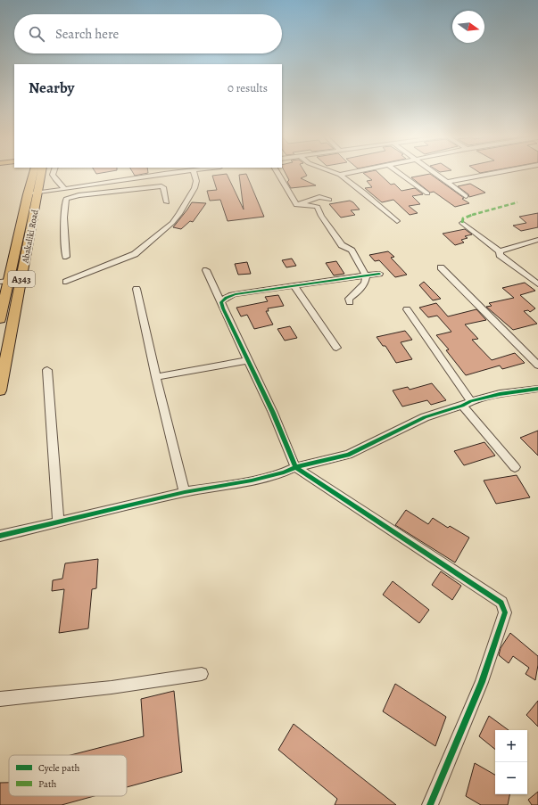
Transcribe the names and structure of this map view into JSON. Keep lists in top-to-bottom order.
{
  "streets": {
    "highway": ["Abakaliki Road", "A343"]
  },
  "legend": ["Cycle path", "Path"],
  "north": "right",
  "page": {
    "search": "Search here",
    "heading": ["Nearby", "0 results"],
    "map_buttons": ["+", "−"]
  }
}
